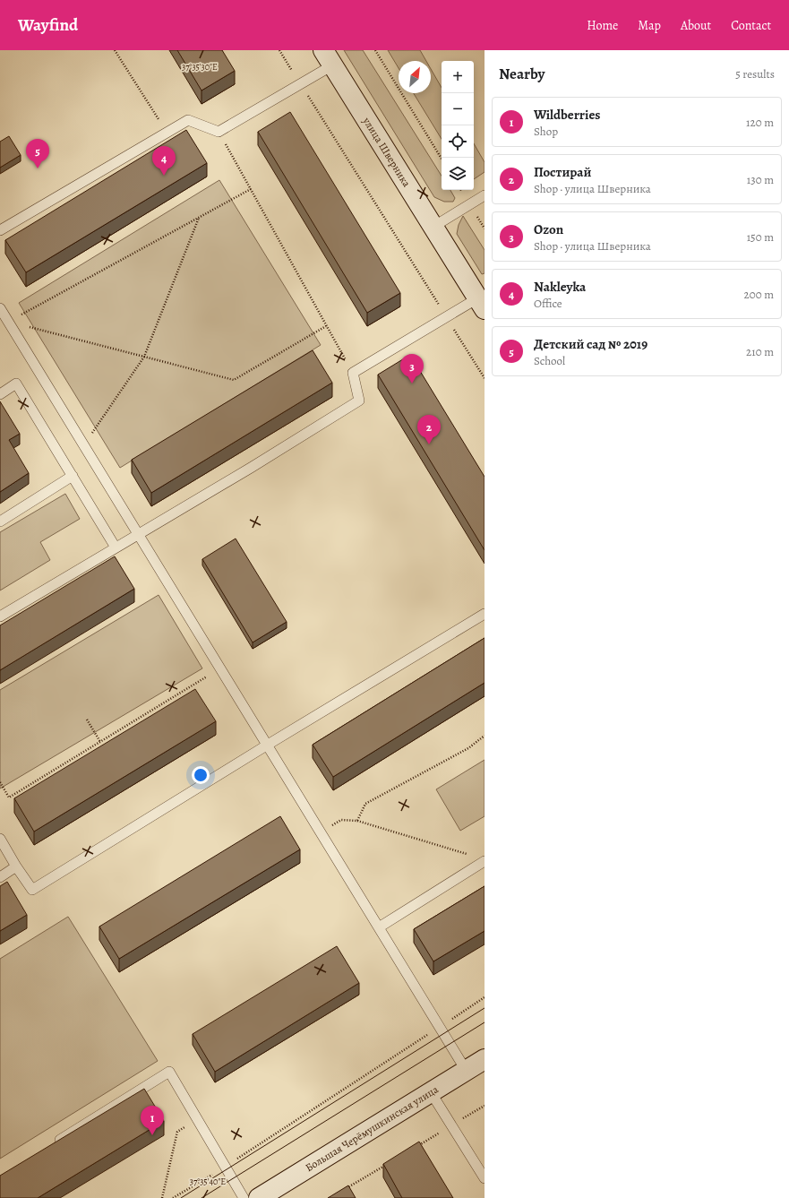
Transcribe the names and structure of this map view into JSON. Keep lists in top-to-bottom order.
{
  "streets": {
    "street": ["улица Шверника", "Большая Черёмушкинская улица"]
  },
  "north": "top right",
  "page": {
    "header": "Wayfind",
    "nav": [
      "Home",
      "Map",
      "About",
      "Contact"
    ],
    "heading": ["Nearby", "5 results"],
    "map_buttons": ["+", "−"],
    "list": [
      {
        "mark": "1",
        "name": "Wildberries",
        "note": "Shop",
        "value": "120 m"
      },
      {
        "mark": "2",
        "name": "Постирай",
        "note": "Shop · улица Шверника",
        "value": "130 m"
      },
      {
        "mark": "3",
        "name": "Ozon",
        "note": "Shop · улица Шверника",
        "value": "150 m"
      },
      {
        "mark": "4",
        "name": "Nakleyka",
        "note": "Office",
        "value": "200 m"
      },
      {
        "mark": "5",
        "name": "Детский сад № 2019",
        "note": "School",
        "value": "210 m"
      }
    ],
    "pins": [
      "5",
      "4",
      "3",
      "2",
      "1"
    ]
  },
  "coordinates": ["37°35'30\"E", "37°35'40\"E"]
}
